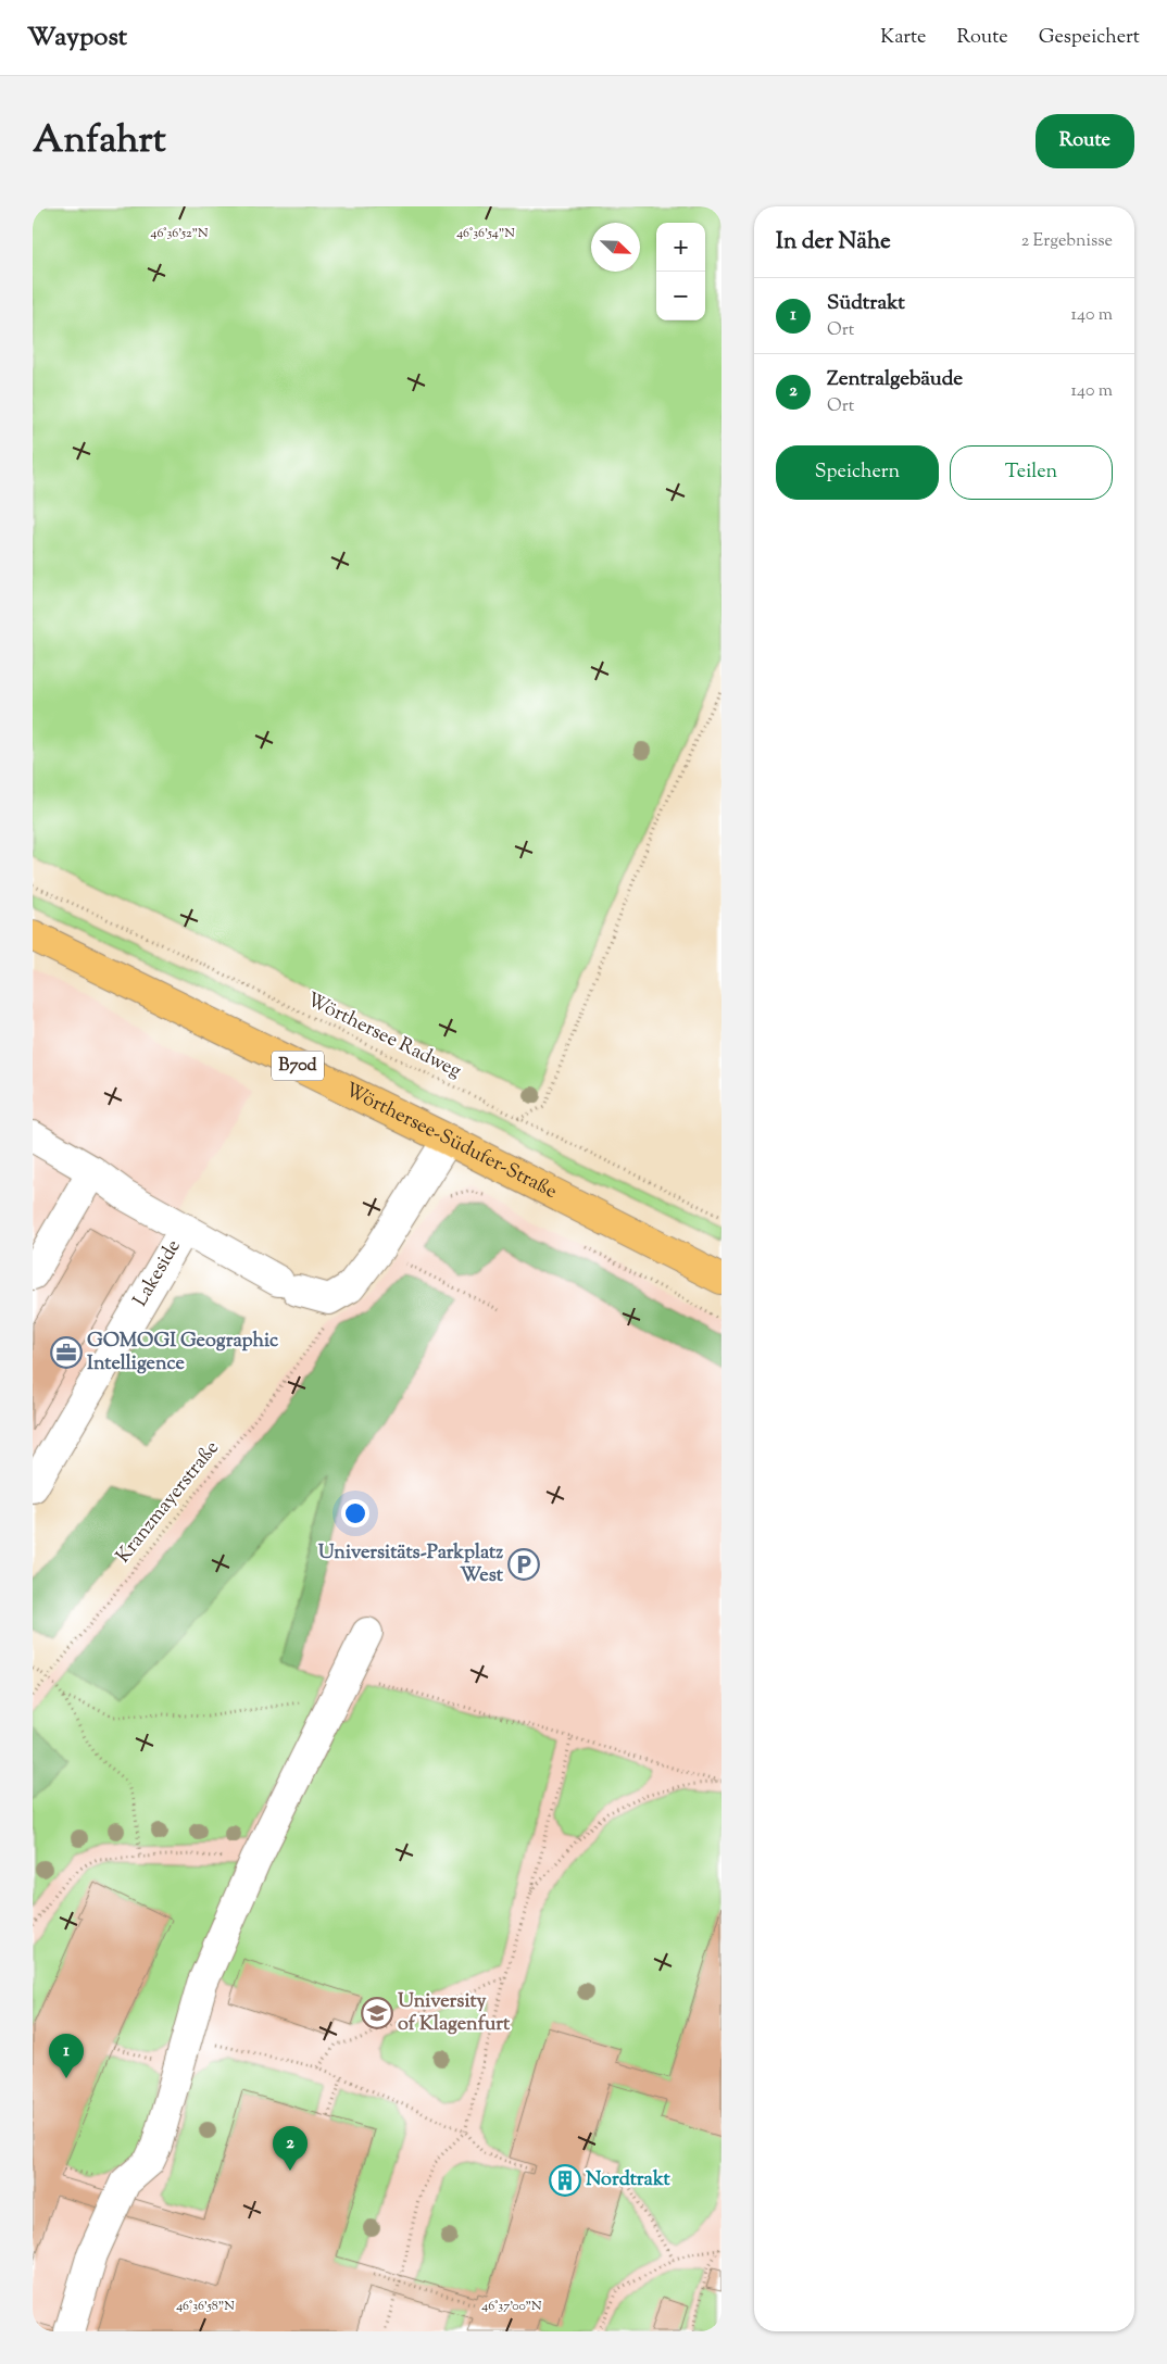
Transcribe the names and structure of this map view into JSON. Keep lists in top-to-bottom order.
{
  "streets": {
    "main road": ["B70d", "Wörthersee-Südufer-Straße"],
    "lane": ["Lakeside"],
    "path": ["Wörthersee Radweg", "Kranzmayerstraße"]
  },
  "places": {
    "office": ["GOMOGI Geographic Intelligence"],
    "parking": ["Universitäts-Parkplatz West"],
    "school or university": ["University of Klagenfurt"],
    "building": ["Nordtrakt"]
  },
  "north": "bottom right",
  "page": {
    "header": "Waypost",
    "nav": ["Karte", "Route", "Gespeichert"],
    "title": "Anfahrt",
    "buttons": [
      "Route",
      ["Speichern", "Teilen"]
    ],
    "heading": ["In der Nähe", "2 Ergebnisse"],
    "map_buttons": ["+", "−"],
    "list": [
      {
        "mark": "1",
        "name": "Südtrakt",
        "note": "Ort",
        "value": "140 m"
      },
      {
        "mark": "2",
        "name": "Zentralgebäude",
        "note": "Ort",
        "value": "140 m"
      }
    ],
    "pins": ["1", "2"]
  },
  "coordinates": [
    "46°36'52\"N",
    "46°36'54\"N",
    "46°36'58\"N",
    "46°37'00\"N"
  ]
}
